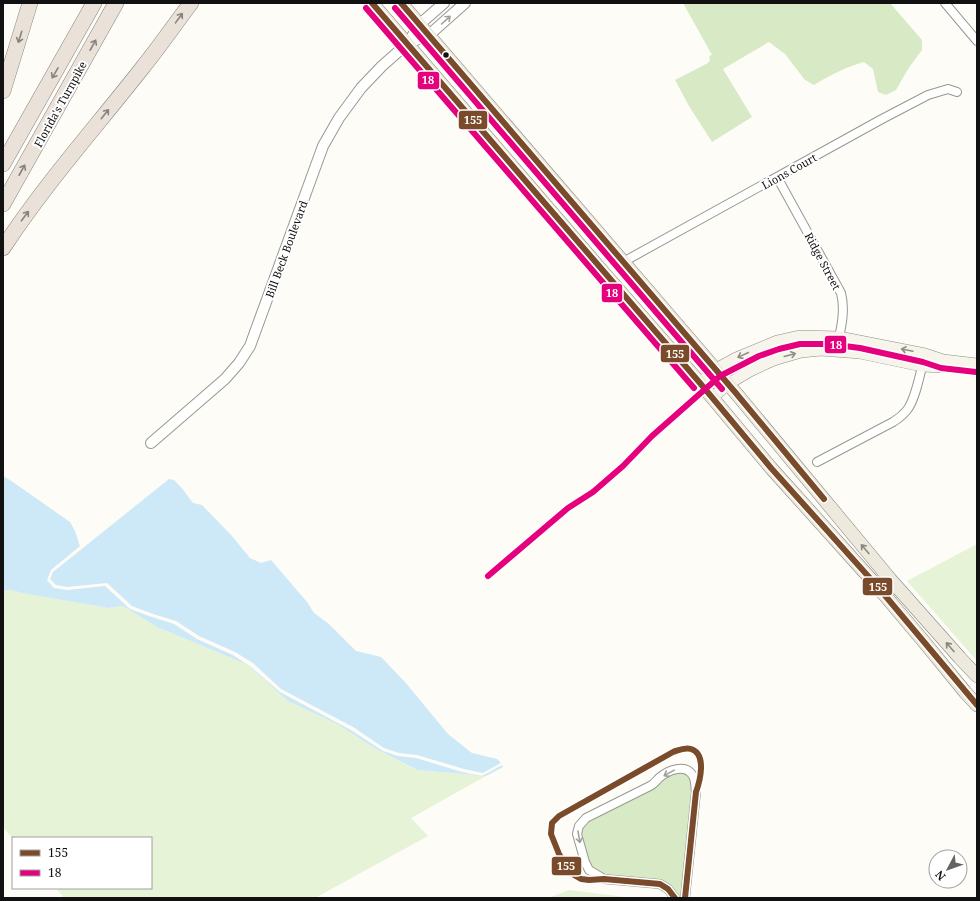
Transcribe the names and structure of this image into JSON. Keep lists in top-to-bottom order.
{
  "streets": {
    "highway": ["Florida's Turnpike"],
    "street": ["Lions Court", "Bill Beck Boulevard", "Ridge Street"]
  },
  "crossings": [
    ["Lions Court", "Ridge Street"]
  ],
  "lines": ["transit line 155", "transit line 18"],
  "legend": ["155", "18"],
  "north": "bottom left"
}
